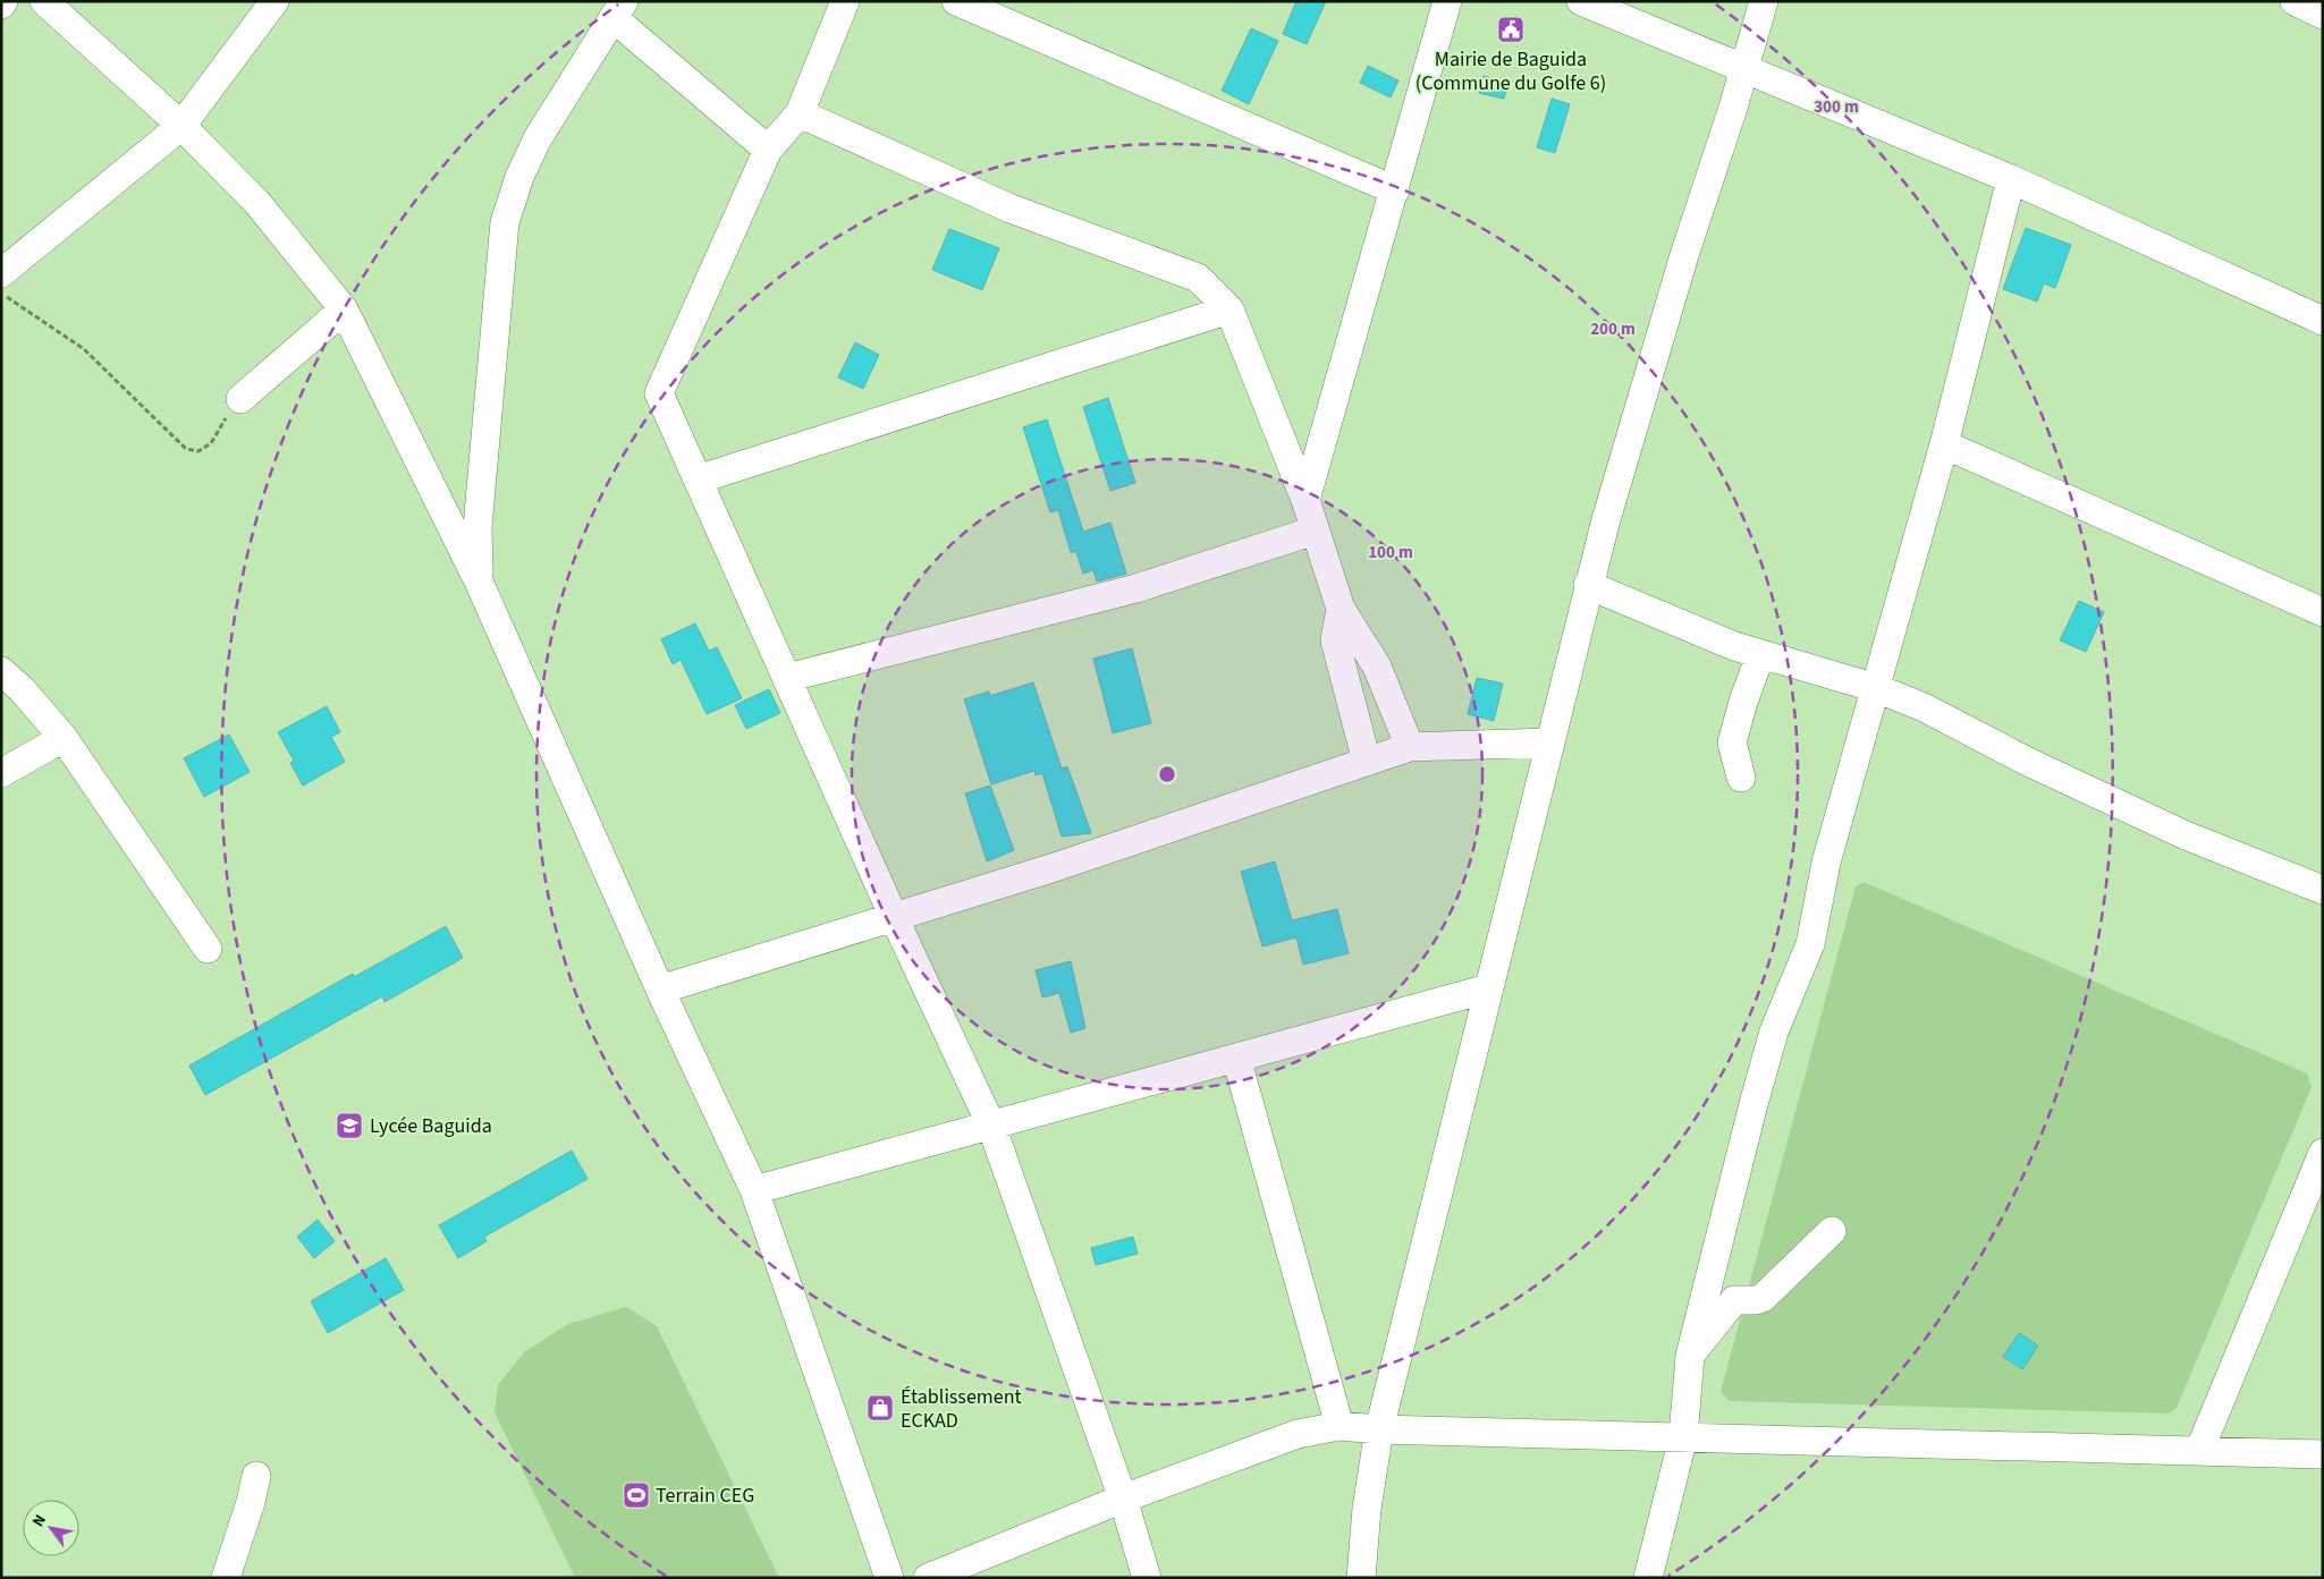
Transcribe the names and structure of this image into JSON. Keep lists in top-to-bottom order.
{
  "places": {
    "public building": ["Mairie de Baguida (Commune du Golfe 6)"],
    "school or university": ["Lycée Baguida"],
    "shop": ["Établissement ECKAD"],
    "sports": ["Terrain CEG"]
  },
  "north": "top left",
  "rings": ["300 m", "200 m", "100 m"]
}
